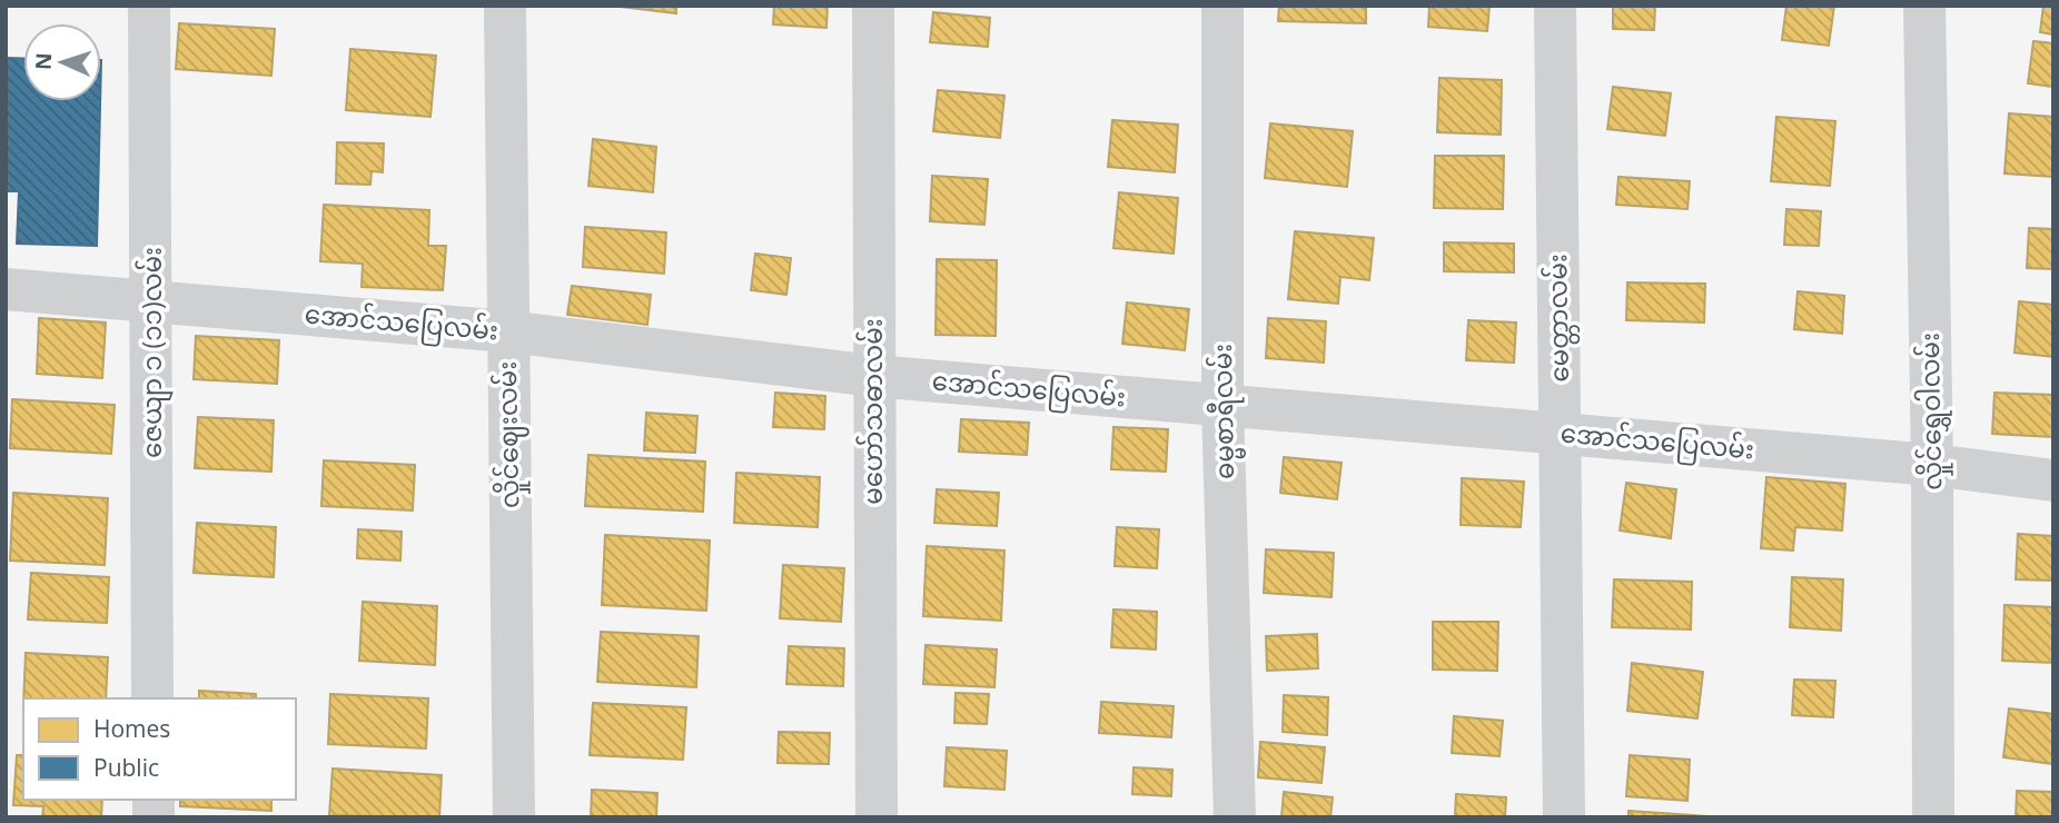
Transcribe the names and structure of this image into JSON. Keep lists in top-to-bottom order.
{
  "streets": {
    "street": [
      "မေတ္တာလမ်း",
      "အောင်သပြေလမ်း",
      "ဇေယျာ ၁ (၁၁)လမ်း",
      "မဟော်သဓာလမ်း",
      "ဓမ္မစာရီလမ်း",
      "လှိုင်ရွှေဝါလမ်း",
      "လှိုင်ဈေးလမ်း"
    ]
  },
  "crossings": [
    ["မေတ္တာလမ်း", "အောင်သပြေလမ်း"],
    ["အောင်သပြေလမ်း", "ဇေယျာ ၁ (၁၁)လမ်း"],
    ["အောင်သပြေလမ်း", "မဟော်သဓာလမ်း"],
    ["အောင်သပြေလမ်း", "ဓမ္မစာရီလမ်း"],
    ["အောင်သပြေလမ်း", "လှိုင်ရွှေဝါလမ်း"],
    ["အောင်သပြေလမ်း", "လှိုင်ဈေးလမ်း"]
  ],
  "legend": ["Homes", "Public"],
  "north": "left"
}
